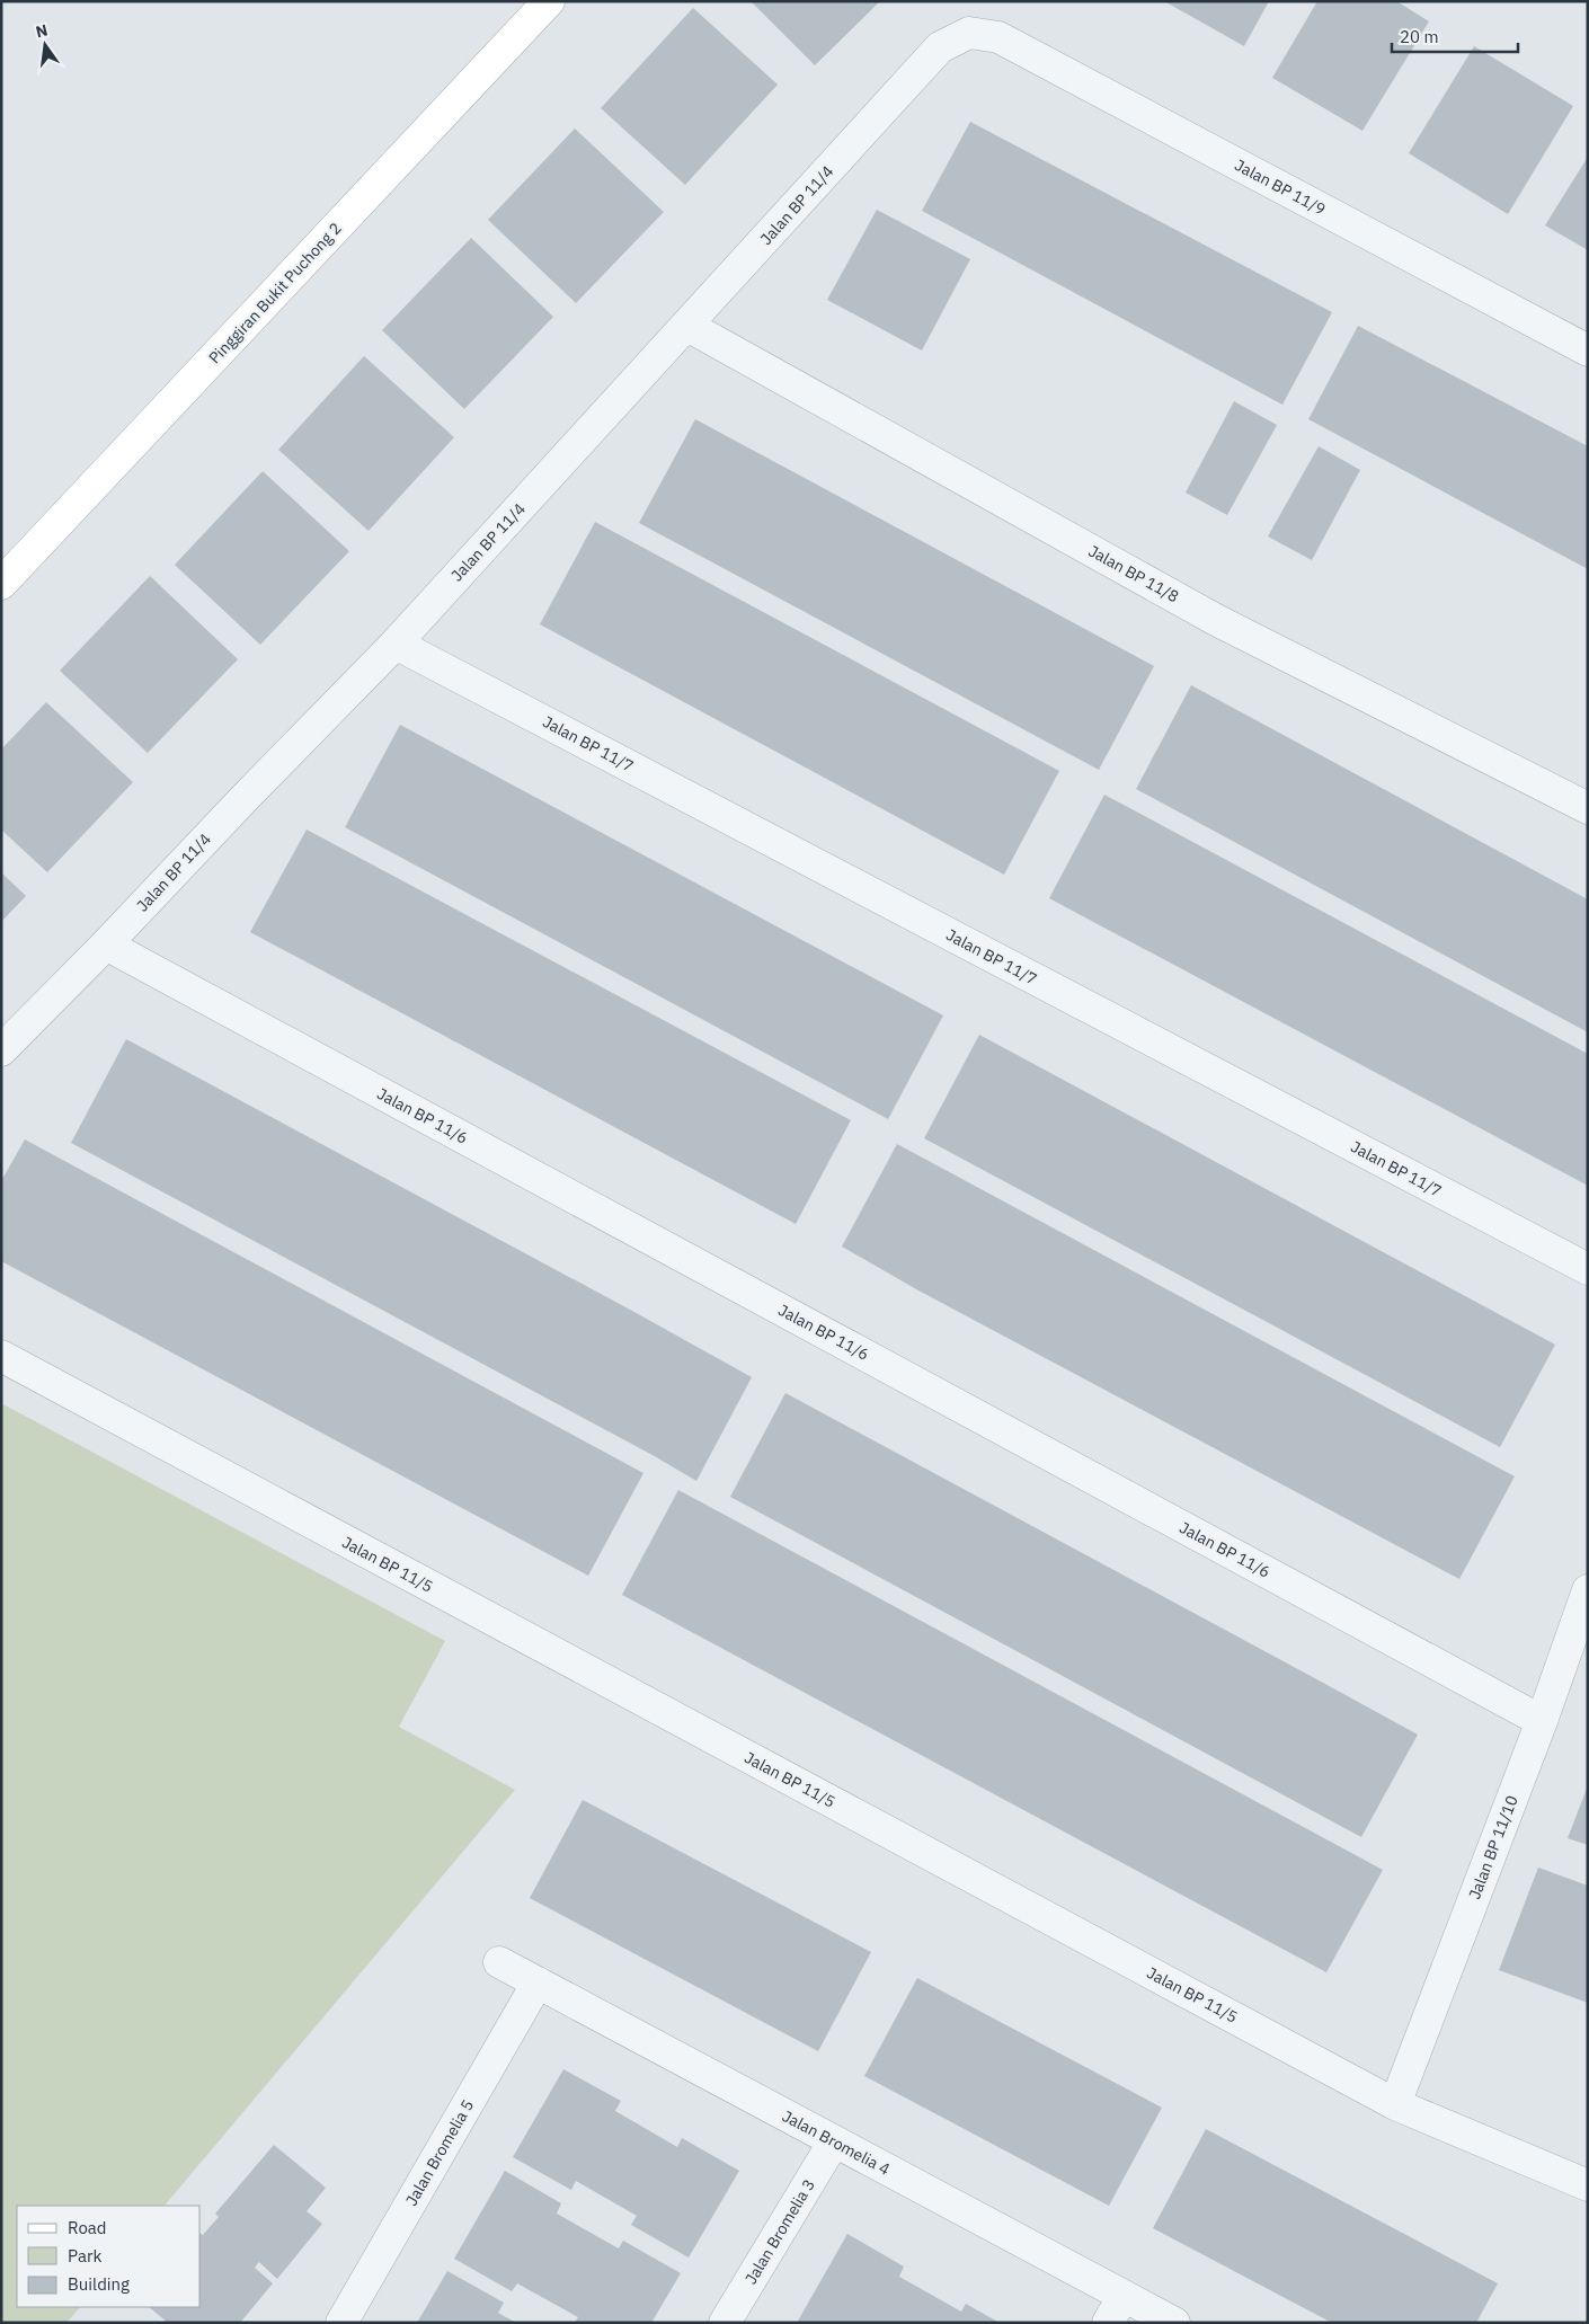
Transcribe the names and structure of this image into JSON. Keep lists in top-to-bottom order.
{
  "streets": {
    "street": [
      "Jalan BP 11/9",
      "Jalan BP 11/4",
      "Pinggiran Bukit Puchong 2",
      "Jalan BP 11/8",
      "Jalan BP 11/7",
      "Jalan BP 11/6",
      "Jalan BP 11/5",
      "Jalan BP 11/10",
      "Jalan Bromelia 4",
      "Jalan Bromelia 5",
      "Jalan Bromelia 3"
    ]
  },
  "crossings": [
    ["Jalan BP 11/9", "Jalan BP 11/4"],
    ["Jalan BP 11/4", "Jalan BP 11/8"],
    ["Jalan BP 11/4", "Jalan BP 11/7"],
    ["Jalan BP 11/4", "Jalan BP 11/6"],
    ["Jalan BP 11/6", "Jalan BP 11/10"],
    ["Jalan BP 11/5", "Jalan BP 11/10"],
    ["Jalan Bromelia 4", "Jalan Bromelia 5"],
    ["Jalan Bromelia 4", "Jalan Bromelia 3"]
  ],
  "legend": ["Road", "Park", "Building"],
  "scale_bar": "20 m",
  "north": "top"
}
